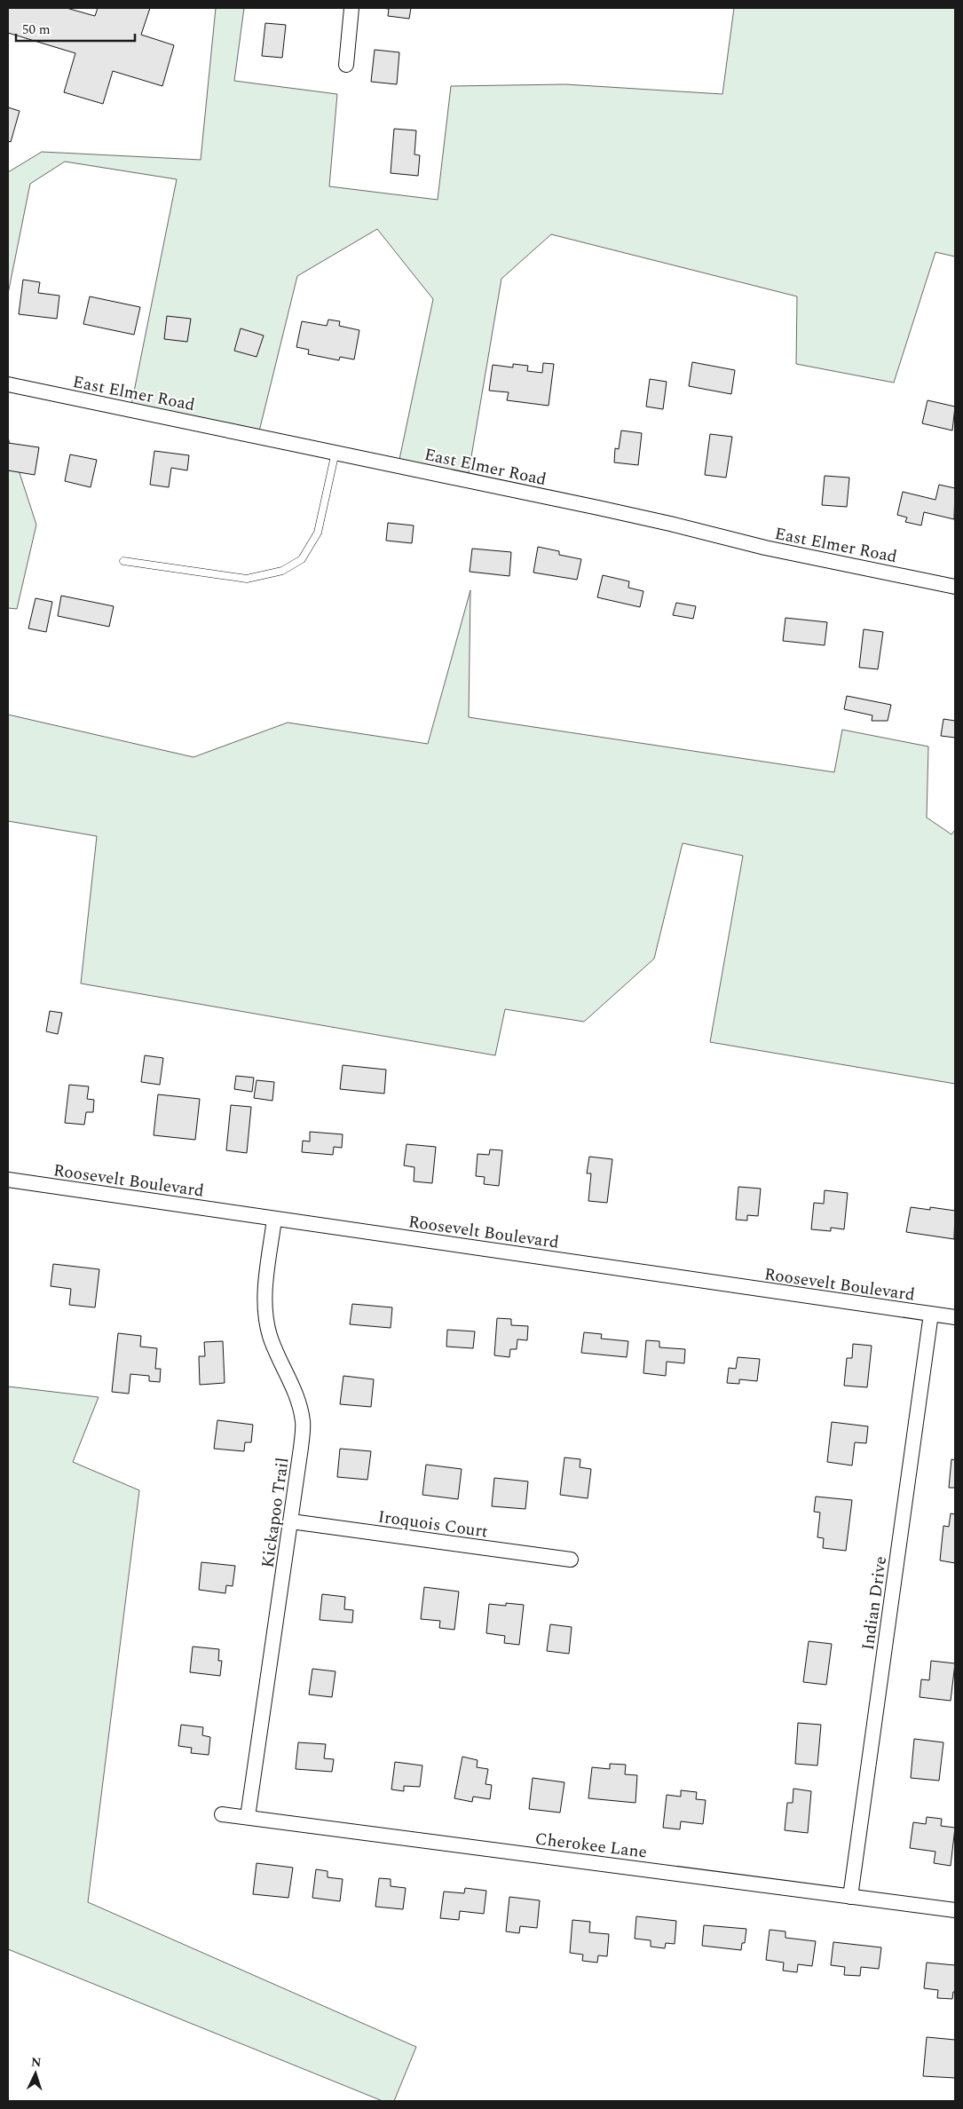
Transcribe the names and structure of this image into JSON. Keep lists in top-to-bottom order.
{
  "streets": {
    "street": [
      "East Elmer Road",
      "Roosevelt Boulevard",
      "Kickapoo Trail",
      "Iroquois Court",
      "Indian Drive",
      "Cherokee Lane"
    ]
  },
  "crossings": [
    ["Roosevelt Boulevard", "Kickapoo Trail"],
    ["Roosevelt Boulevard", "Indian Drive"],
    ["Kickapoo Trail", "Iroquois Court"],
    ["Kickapoo Trail", "Cherokee Lane"],
    ["Indian Drive", "Cherokee Lane"]
  ],
  "scale_bar": "50 m",
  "north": "top"
}
